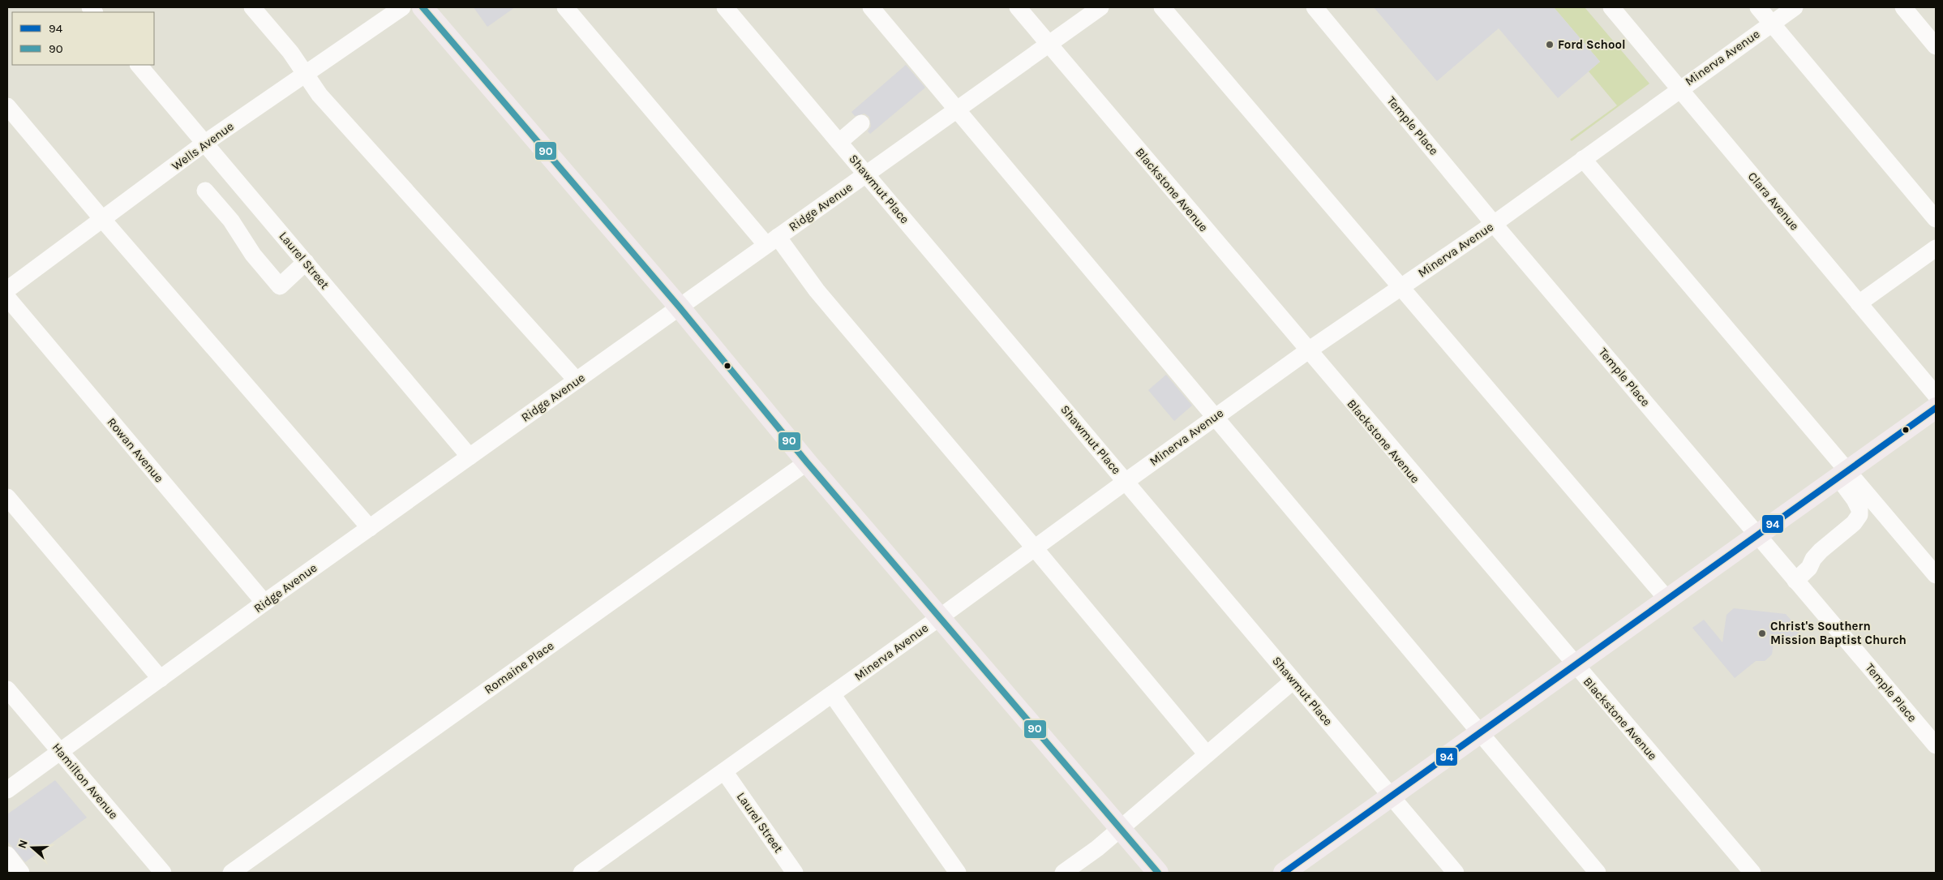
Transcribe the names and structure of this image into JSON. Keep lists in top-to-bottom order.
{
  "streets": {
    "street": [
      "Minerva Avenue",
      "Temple Place",
      "Wells Avenue",
      "Shawmut Place",
      "Blackstone Avenue",
      "Clara Avenue",
      "Ridge Avenue",
      "Laurel Street",
      "Rowan Avenue",
      "Romaine Place",
      "Hamilton Avenue"
    ]
  },
  "crossings": [
    ["Minerva Avenue", "Temple Place"],
    ["Minerva Avenue", "Shawmut Place"],
    ["Minerva Avenue", "Blackstone Avenue"],
    ["Minerva Avenue", "Clara Avenue"],
    ["Minerva Avenue", "Laurel Street"],
    ["Wells Avenue", "Laurel Street"],
    ["Shawmut Place", "Ridge Avenue"],
    ["Blackstone Avenue", "Ridge Avenue"],
    ["Ridge Avenue", "Laurel Street"],
    ["Ridge Avenue", "Rowan Avenue"],
    ["Ridge Avenue", "Hamilton Avenue"]
  ],
  "places": ["Ford School", "Christ's Southern Mission Baptist Church"],
  "lines": ["transit line 90", "transit line 94"],
  "legend": ["94", "90"],
  "north": "left"
}
